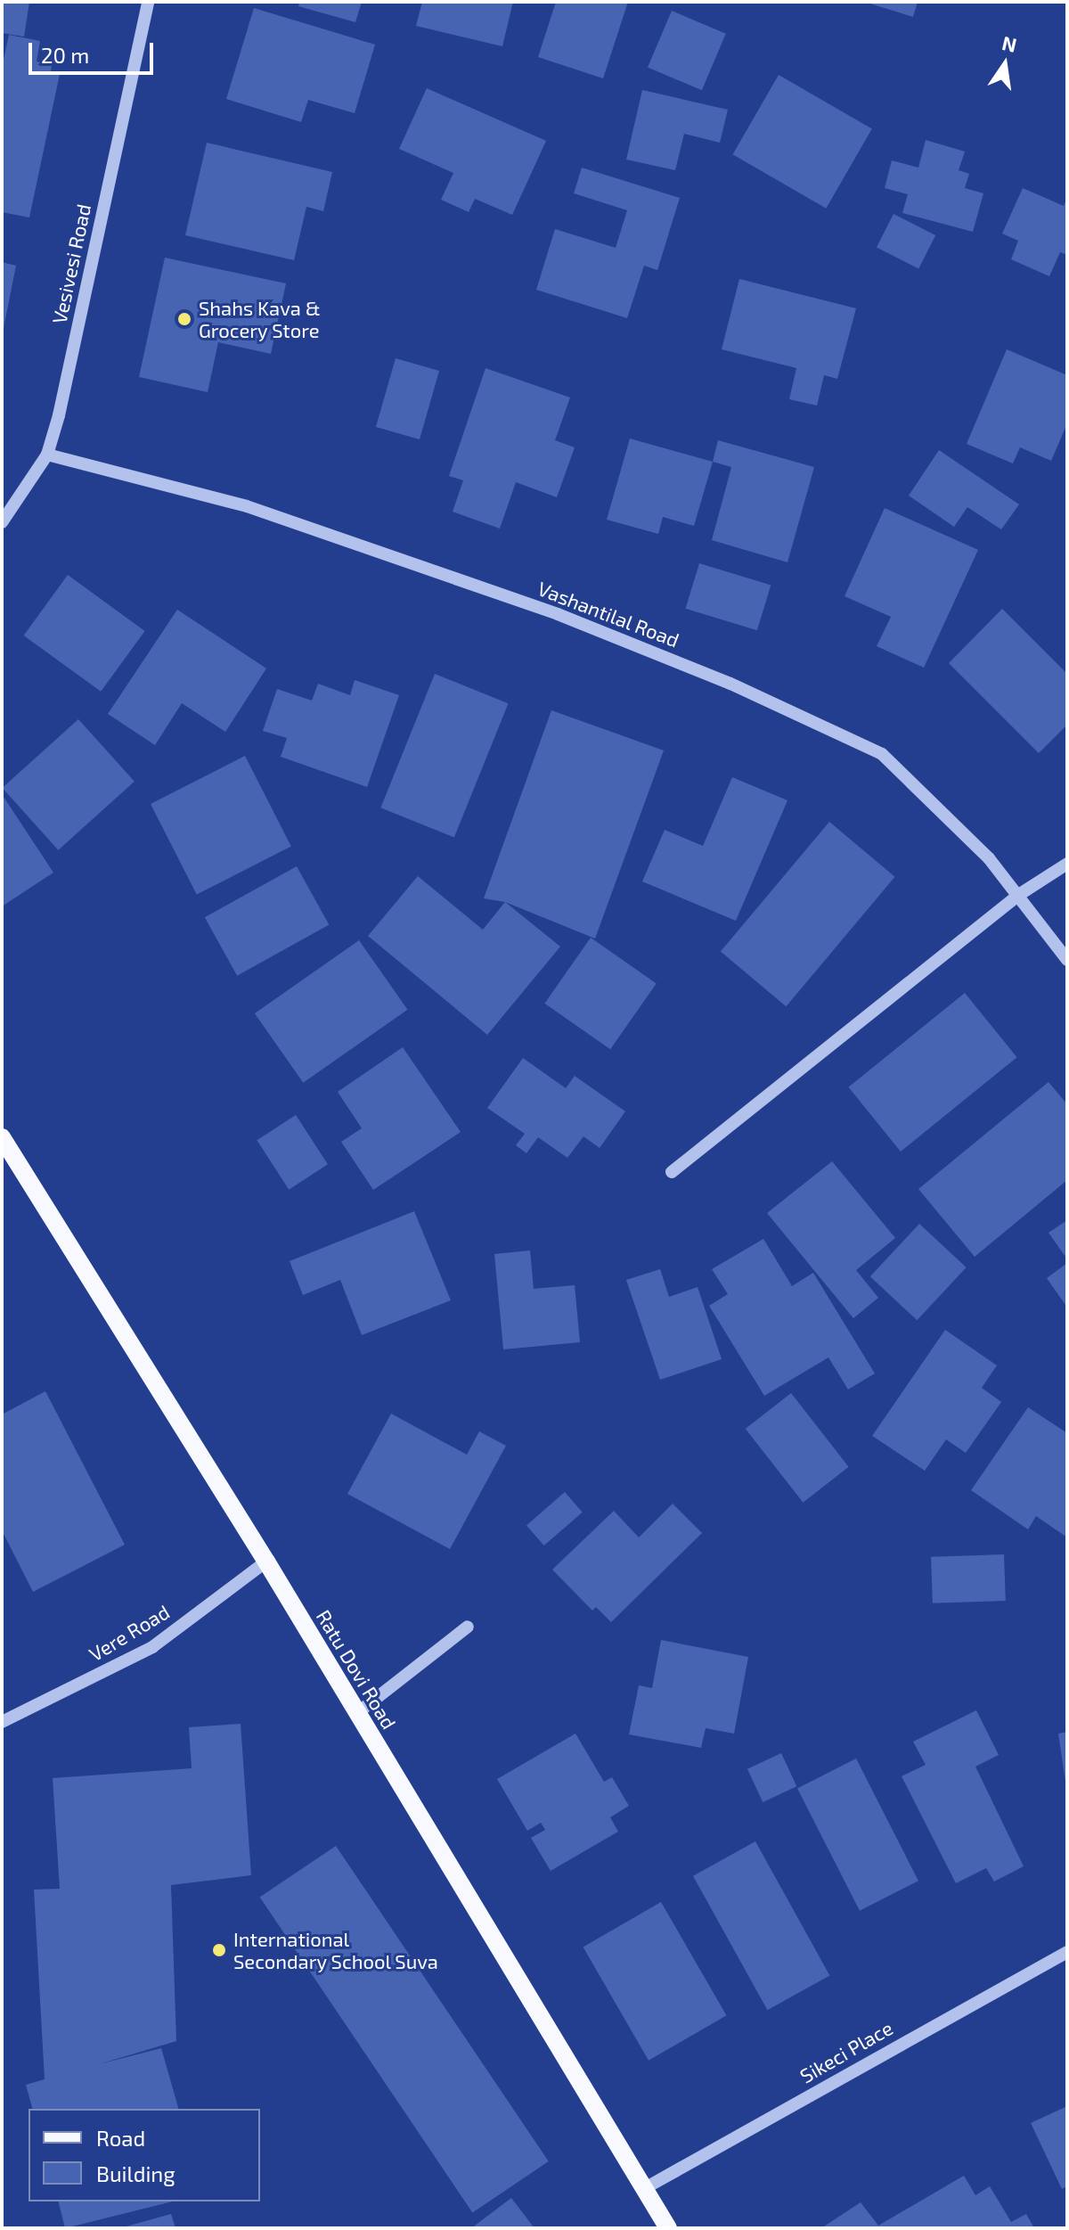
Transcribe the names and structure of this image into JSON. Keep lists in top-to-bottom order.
{
  "streets": {
    "main road": ["Ratu Dovi Road"],
    "street": [
      "Vesivesi Road",
      "Vashantilal Road",
      "Vere Road",
      "Sikeci Place"
    ]
  },
  "crossings": [
    ["Vesivesi Road", "Vashantilal Road"],
    ["Vere Road", "Ratu Dovi Road"],
    ["Ratu Dovi Road", "Sikeci Place"]
  ],
  "places": ["Shahs Kava & Grocery Store", "International Secondary School Suva"],
  "legend": ["Road", "Building"],
  "scale_bar": "20 m",
  "north": "top"
}
